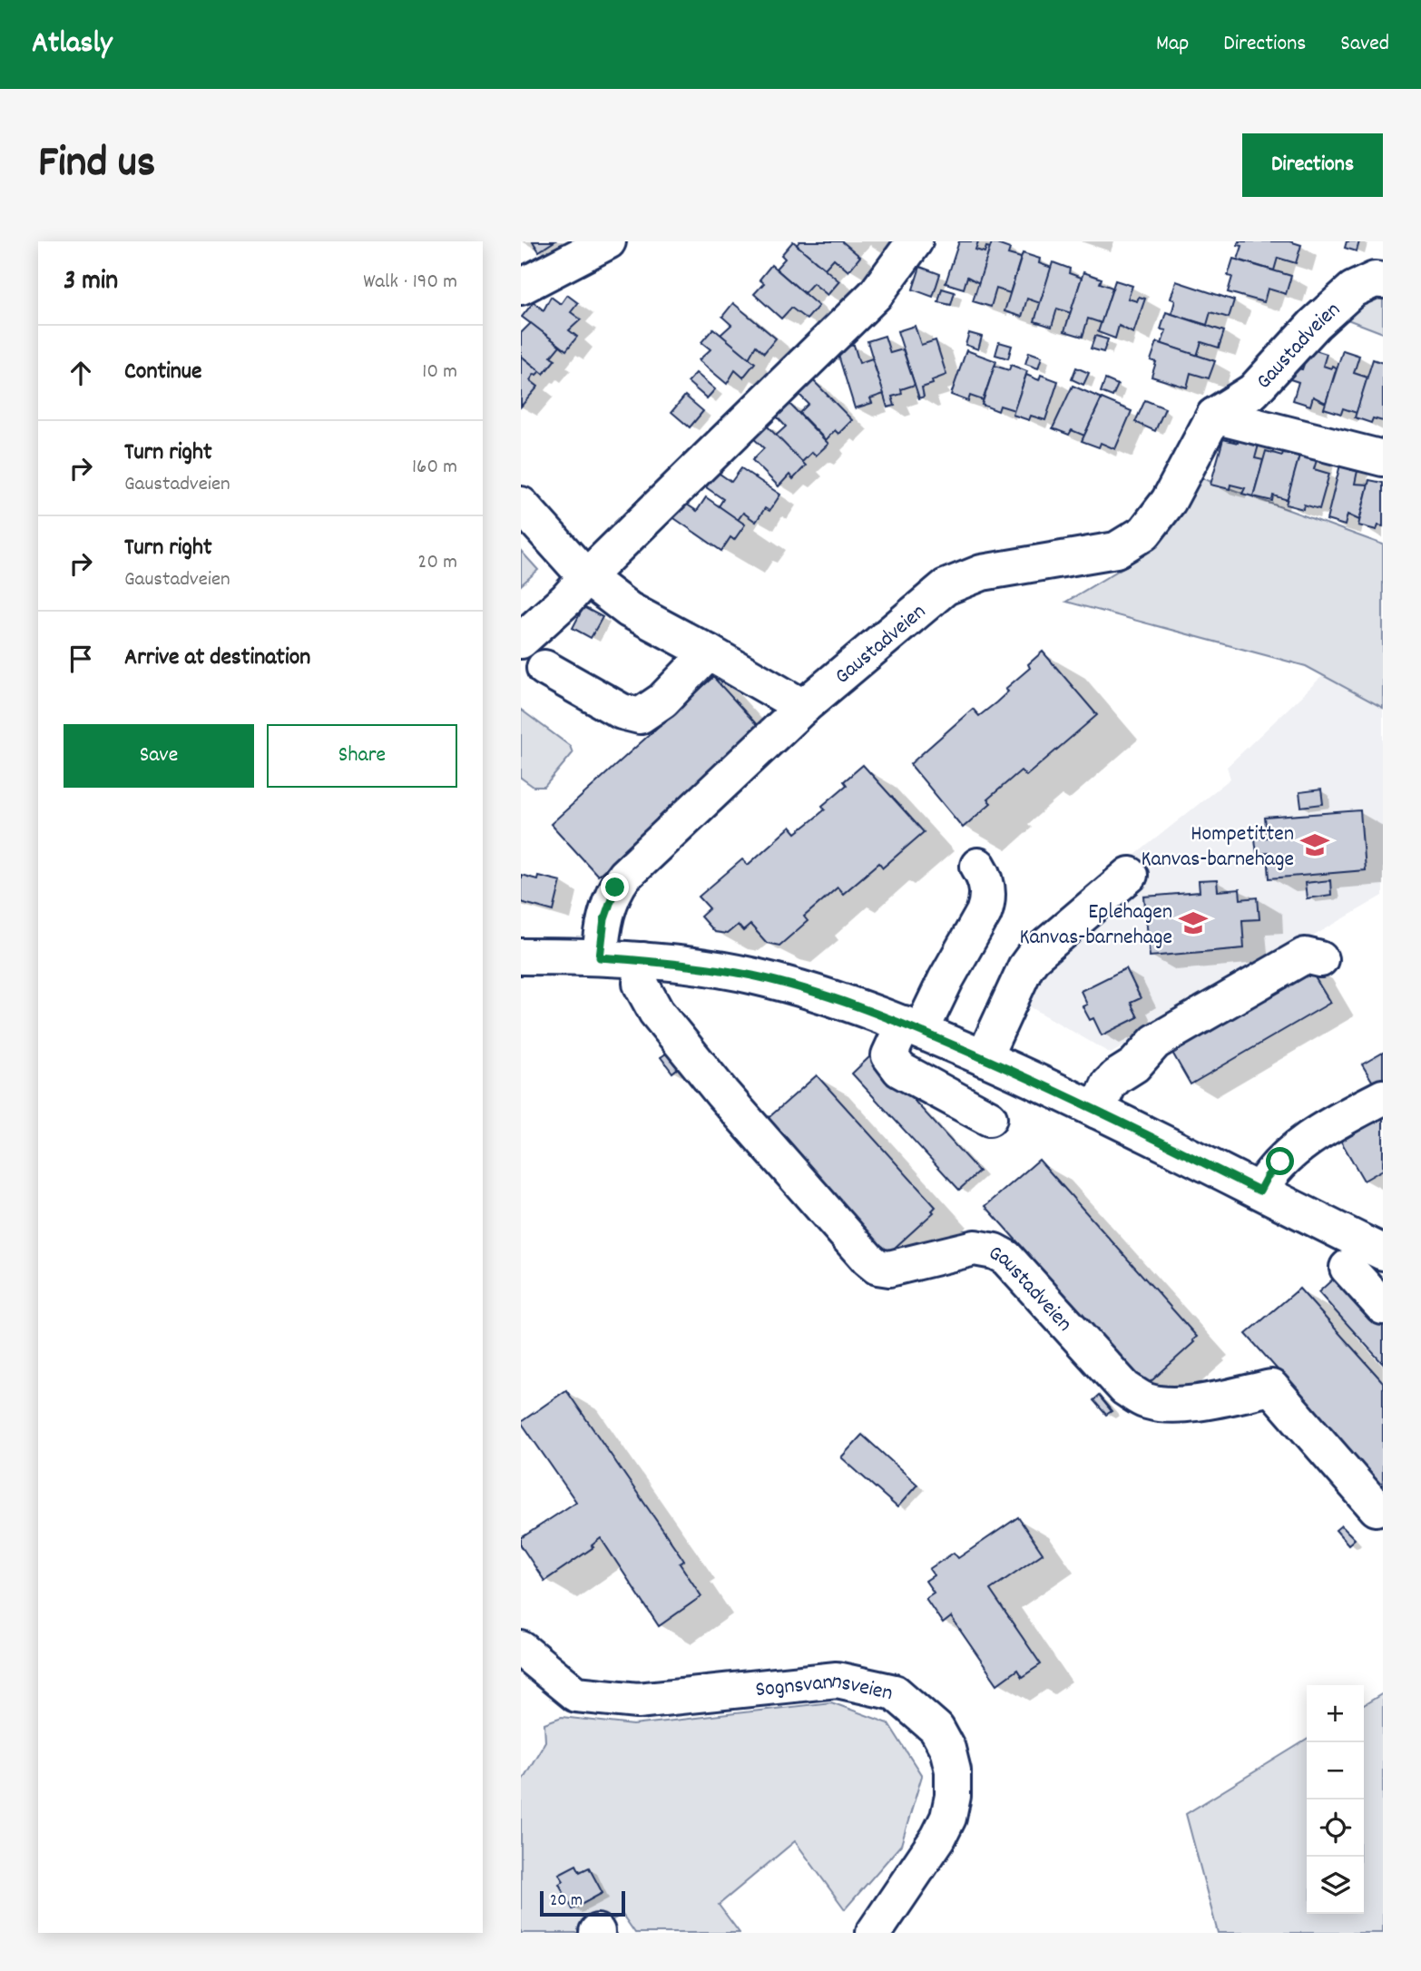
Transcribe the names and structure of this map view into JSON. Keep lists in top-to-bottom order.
{
  "streets": {
    "street": ["Gaustadveien", "Sognsvannsveien"]
  },
  "places": {
    "school or university": ["Hompetitten Kanvas-barnehage", "Eplehagen Kanvas-barnehage"]
  },
  "scale_bar": "20 m",
  "page": {
    "header": "Atlasly",
    "nav": ["Map", "Directions", "Saved"],
    "title": "Find us",
    "buttons": [
      "Directions",
      ["Save", "Share"]
    ],
    "heading": ["3 min", "Walk · 190 m"],
    "list": [
      ["Continue", "10 m"],
      ["Turn right", "Gaustadveien", "160 m"],
      ["Turn right", "Gaustadveien", "20 m"],
      "Arrive at destination"
    ],
    "map_buttons": ["+", "−"],
    "scale": "20 m"
  }
}
